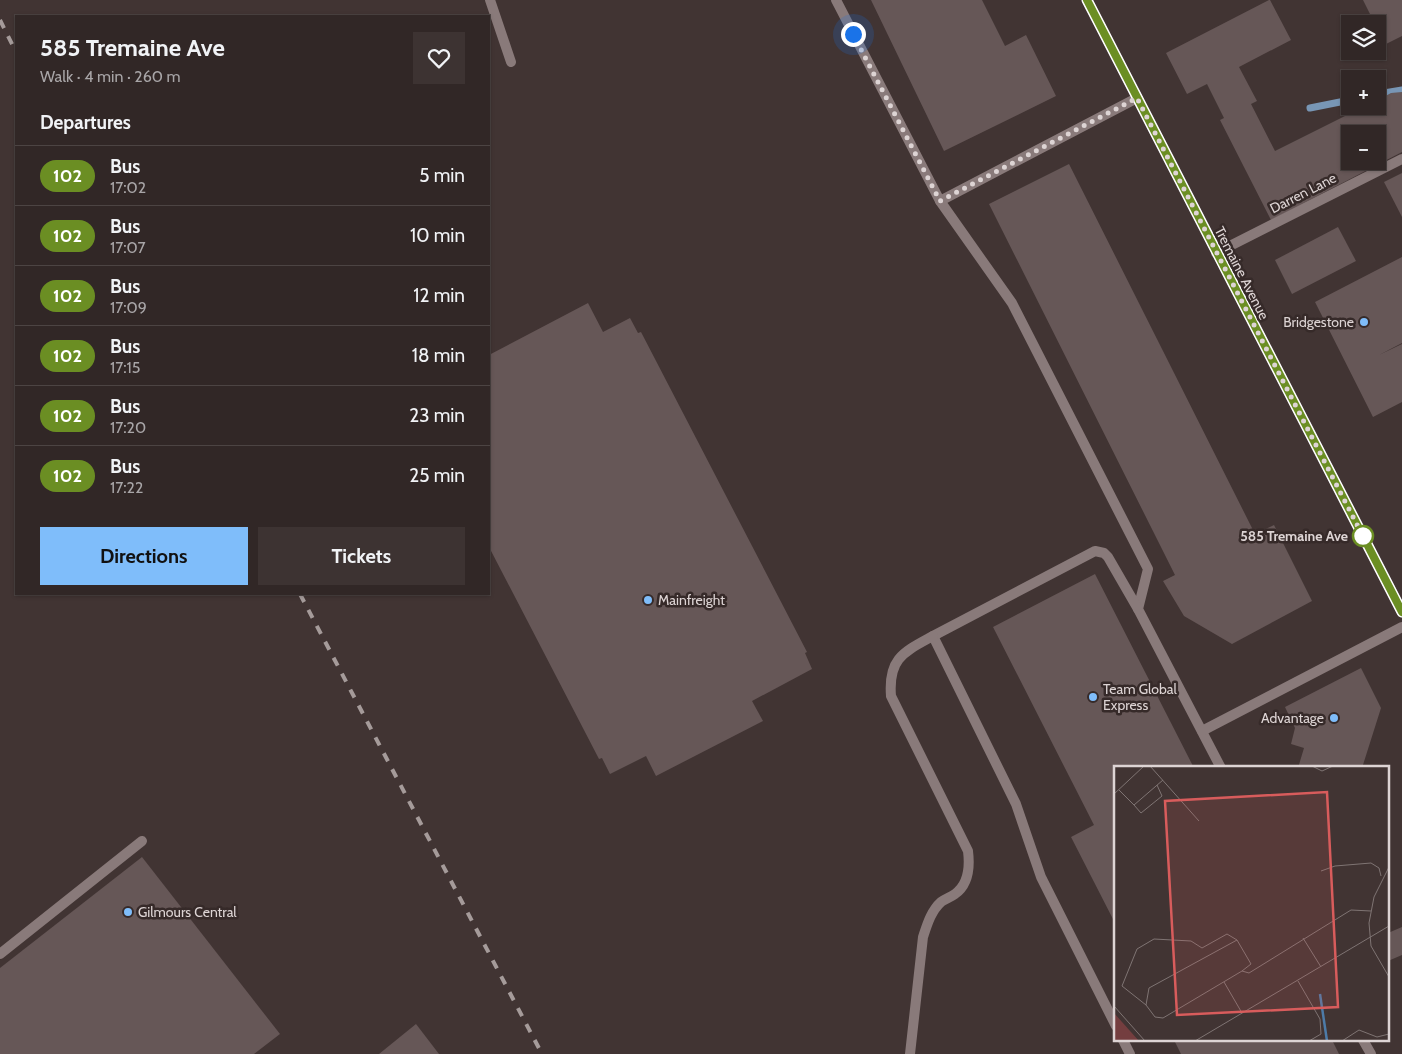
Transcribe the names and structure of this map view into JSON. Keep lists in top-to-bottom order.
{
  "streets": {
    "main road": ["Tremaine Avenue"],
    "lane": ["Darren Lane"]
  },
  "crossings": [
    ["Darren Lane", "Tremaine Avenue"]
  ],
  "places": [
    "Bridgestone",
    "585 Tremaine Ave",
    "Mainfreight",
    "Team Global Express",
    "Advantage",
    "Gilmours Central"
  ],
  "lines": ["bus line 102"],
  "page": {
    "map_buttons": ["+", "−"],
    "heading": [
      ["585 Tremaine Ave", "Walk · 4 min · 260 m"],
      "Departures"
    ],
    "list": [
      {
        "mark": "102",
        "name": "Bus",
        "note": "17:02",
        "value": "5 min"
      },
      {
        "mark": "102",
        "name": "Bus",
        "note": "17:07",
        "value": "10 min"
      },
      {
        "mark": "102",
        "name": "Bus",
        "note": "17:09",
        "value": "12 min"
      },
      {
        "mark": "102",
        "name": "Bus",
        "note": "17:15",
        "value": "18 min"
      },
      {
        "mark": "102",
        "name": "Bus",
        "note": "17:20",
        "value": "23 min"
      },
      {
        "mark": "102",
        "name": "Bus",
        "note": "17:22",
        "value": "25 min"
      }
    ],
    "buttons": ["Directions", "Tickets"]
  }
}
